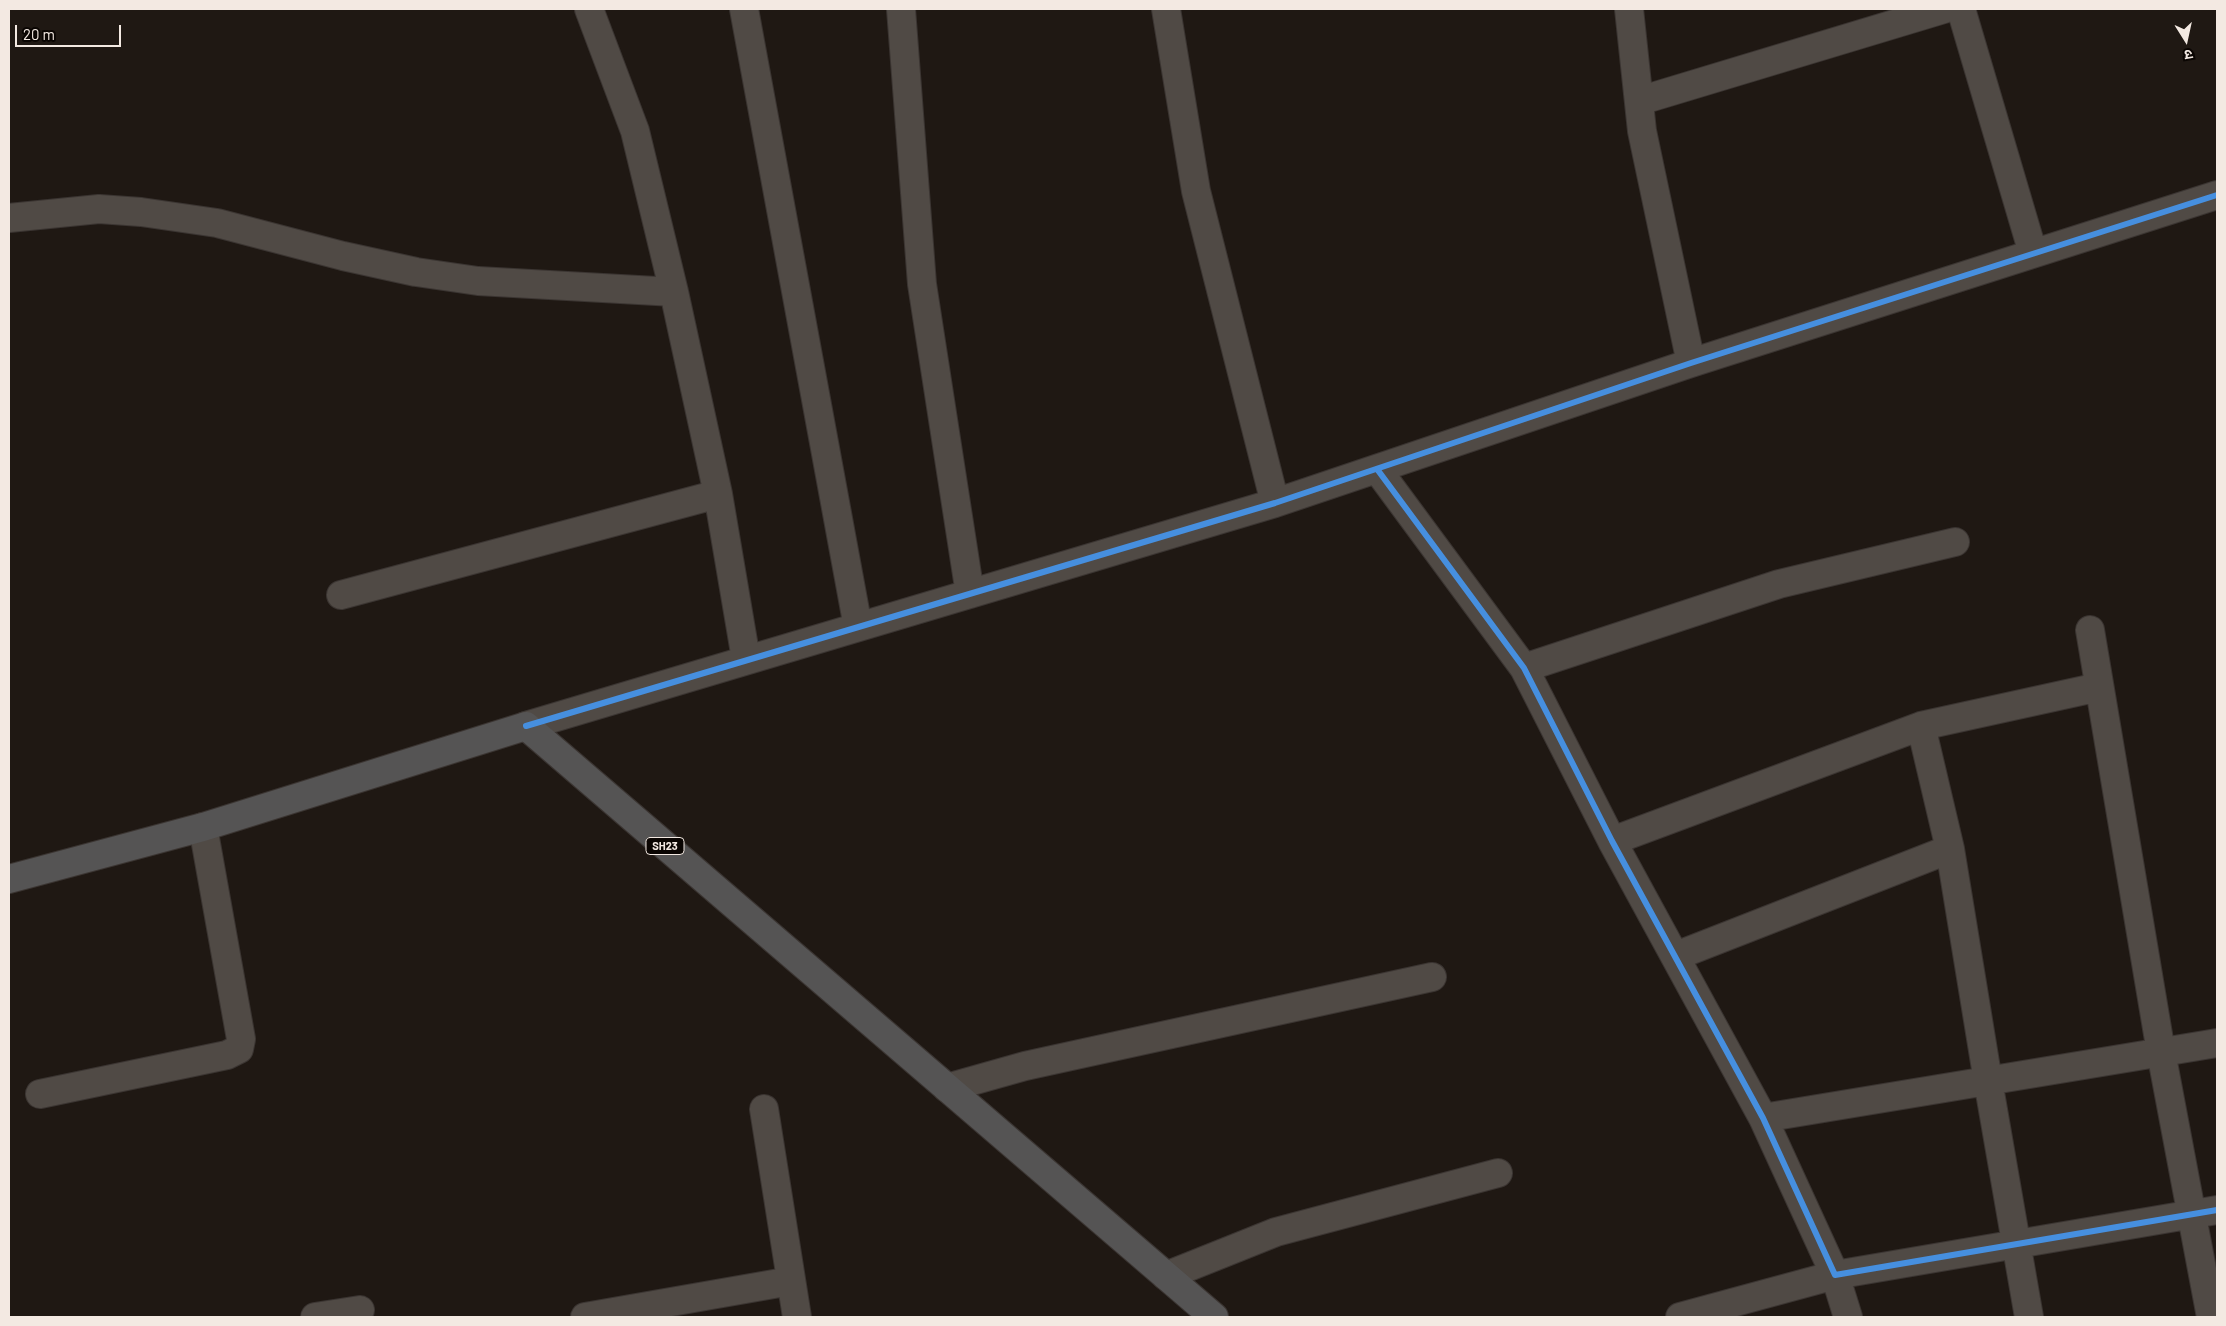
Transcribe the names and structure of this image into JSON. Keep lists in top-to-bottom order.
{
  "streets": {
    "main road": ["SH23"]
  },
  "scale_bar": "20 m",
  "north": "bottom"
}
